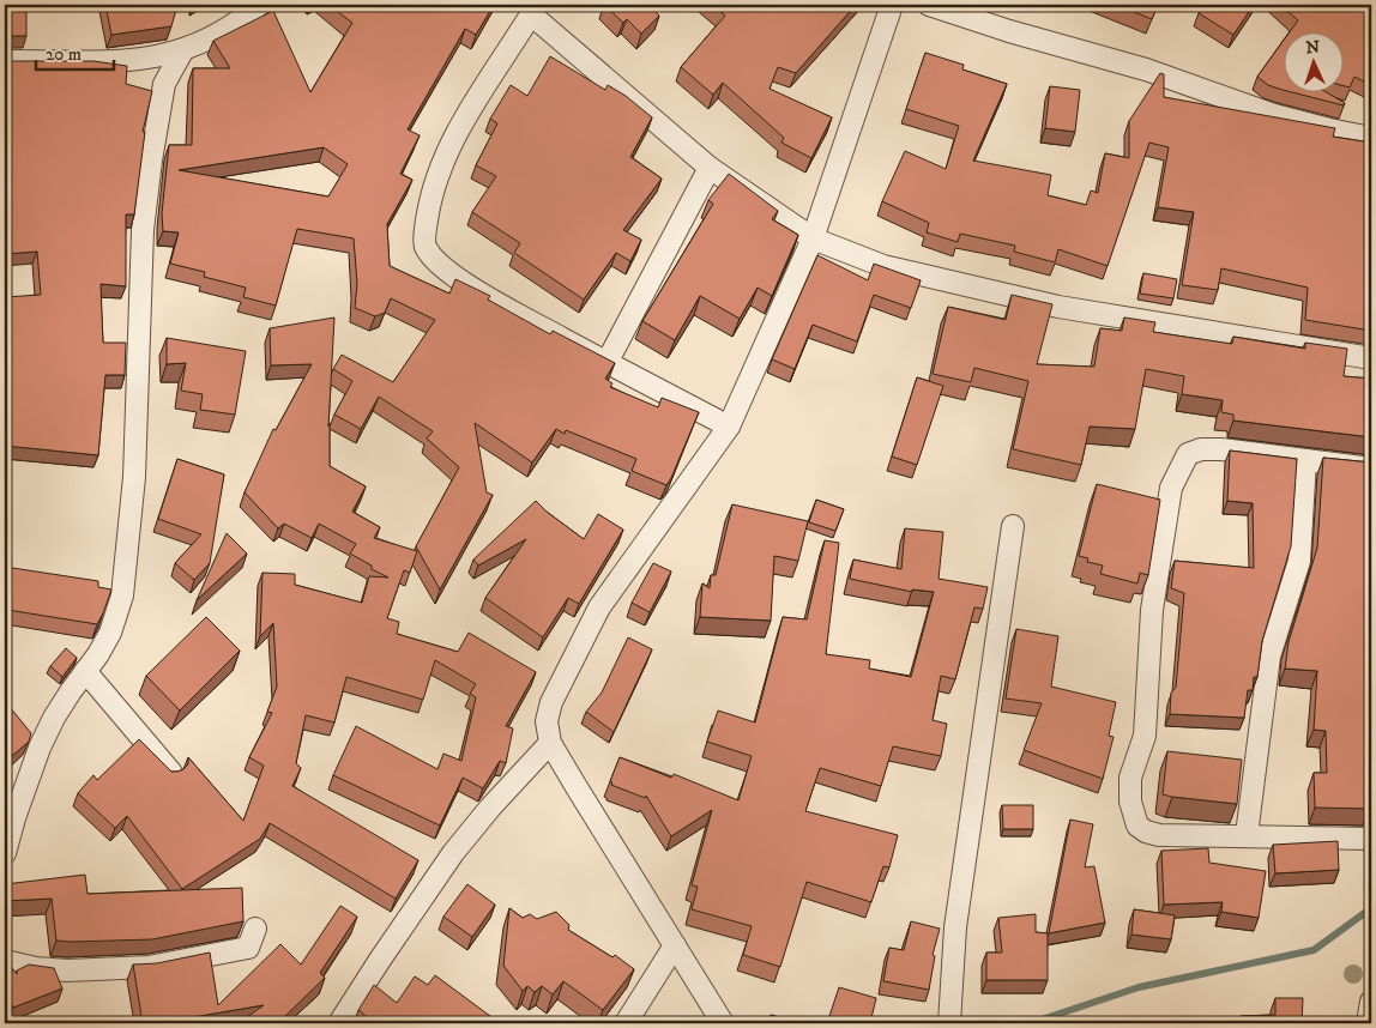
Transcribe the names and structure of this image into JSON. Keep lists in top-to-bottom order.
{
  "scale_bar": "20 m",
  "north": "top"
}
